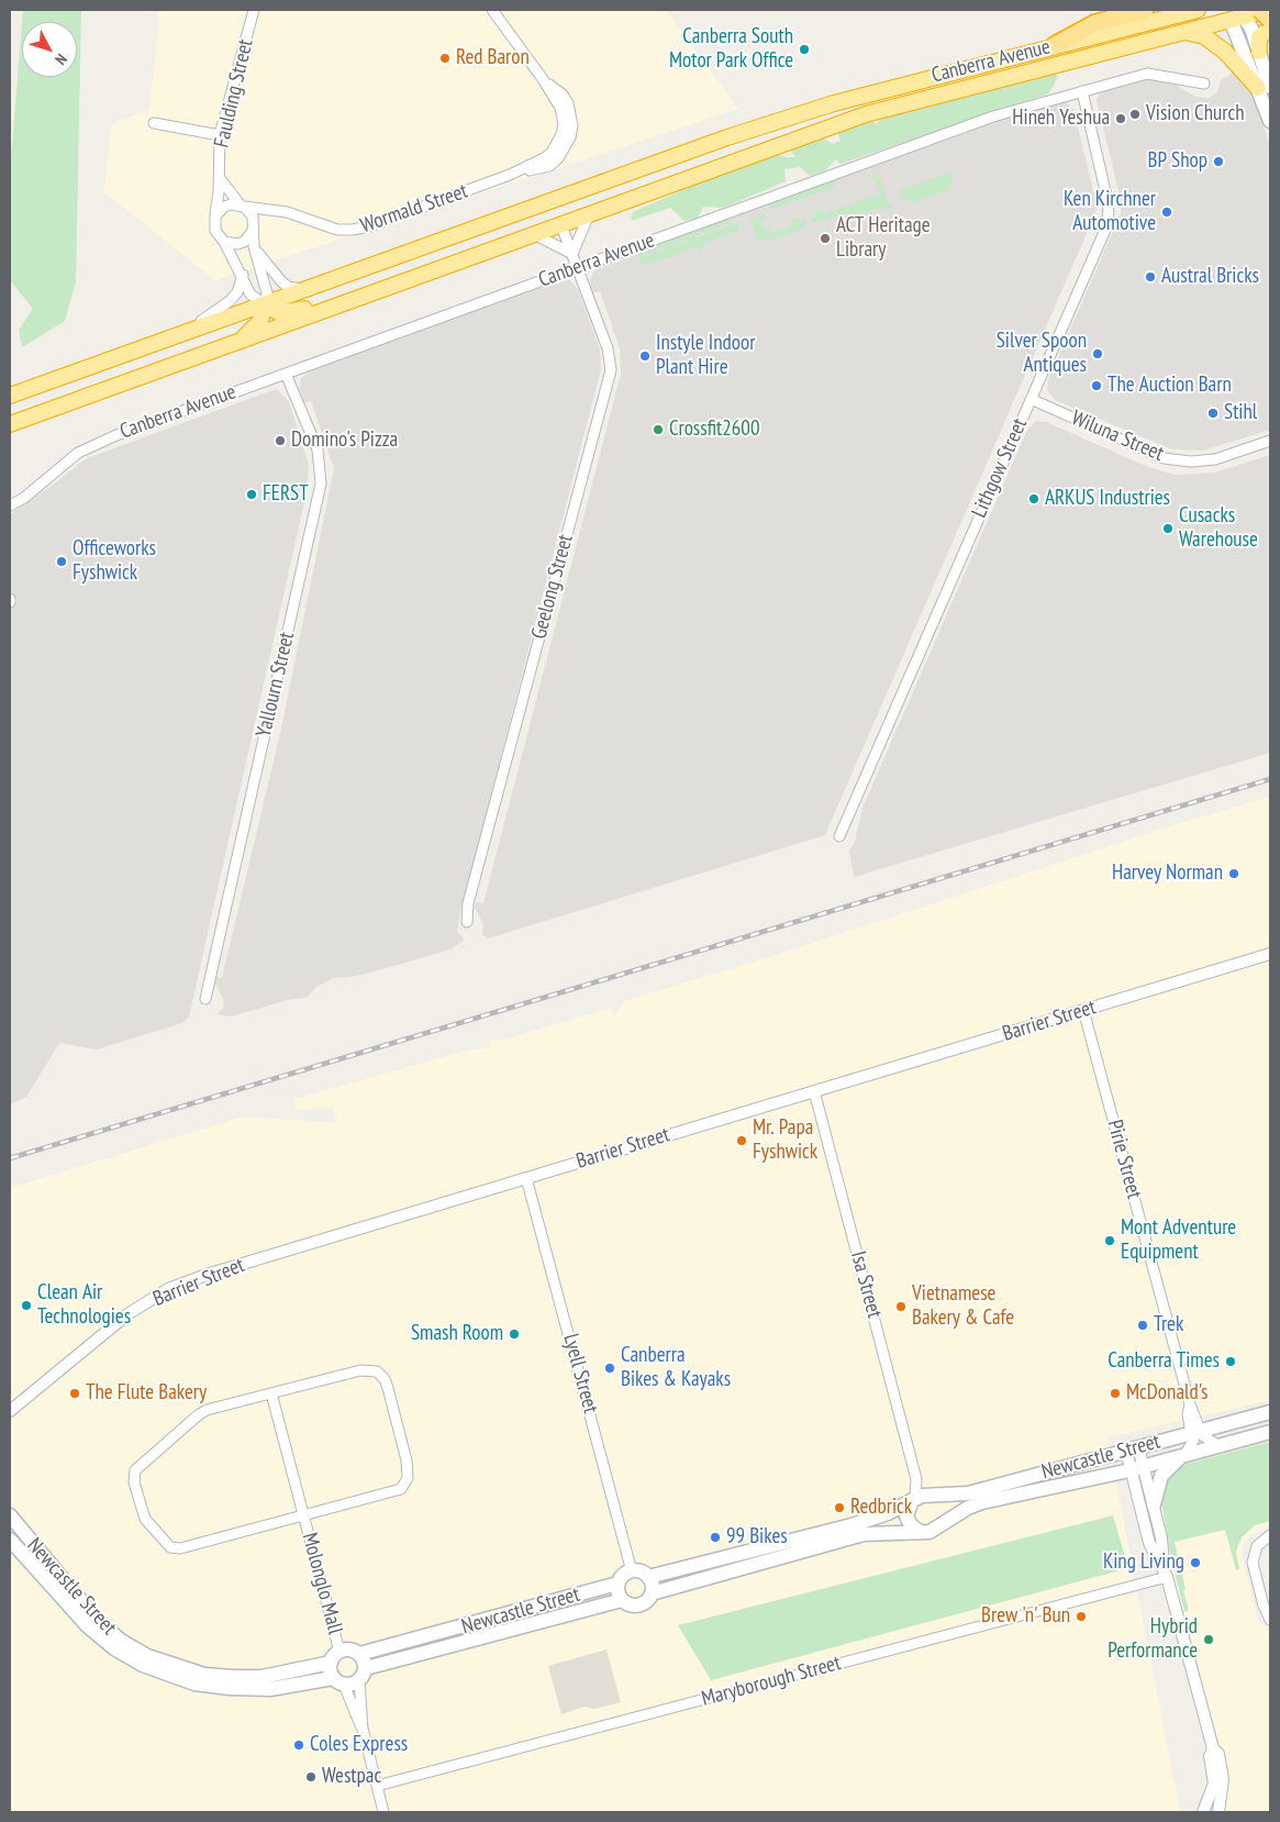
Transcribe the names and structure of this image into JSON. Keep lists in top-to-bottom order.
{
  "streets": {
    "highway": ["Canberra Avenue"],
    "main road": ["Newcastle Street"],
    "street": [
      "Faulding Street",
      "Wormald Street",
      "Wiluna Street",
      "Lithgow Street",
      "Geelong Street",
      "Yallourn Street",
      "Barrier Street",
      "Pirie Street",
      "Isa Street",
      "Lyell Street",
      "Molonglo Mall",
      "Maryborough Street"
    ]
  },
  "crossings": [
    ["Canberra Avenue", "Lithgow Street"],
    ["Canberra Avenue", "Geelong Street"],
    ["Canberra Avenue", "Yallourn Street"],
    ["Faulding Street", "Wormald Street"],
    ["Wiluna Street", "Lithgow Street"],
    ["Barrier Street", "Pirie Street"],
    ["Barrier Street", "Isa Street"],
    ["Barrier Street", "Lyell Street"],
    ["Pirie Street", "Newcastle Street"],
    ["Isa Street", "Newcastle Street"],
    ["Lyell Street", "Newcastle Street"],
    ["Newcastle Street", "Molonglo Mall"]
  ],
  "places": [
    "Canberra South Motor Park Office",
    "Red Baron",
    "Vision Church",
    "Hineh Yeshua",
    "BP Shop",
    "Ken Kirchner Automotive",
    "ACT Heritage Library",
    "Austral Bricks",
    "Silver Spoon Antiques",
    "Instyle Indoor Plant Hire",
    "The Auction Barn",
    "Stihl",
    "Crossfit2600",
    "Domino's Pizza",
    "FERST",
    "ARKUS Industries",
    "Cusacks Warehouse",
    "Officeworks Fyshwick",
    "Harvey Norman",
    "Mr. Papa Fyshwick",
    "Mont Adventure Equipment",
    "Clean Air Technologies",
    "Vietnamese Bakery & Cafe",
    "Trek",
    "Smash Room",
    "Canberra Times",
    "Canberra Bikes & Kayaks",
    "The Flute Bakery",
    "McDonald's",
    "Redbrick",
    "99 Bikes",
    "King Living",
    "Brew 'n' Bun",
    "Hybrid Performance",
    "Coles Express",
    "Westpac"
  ],
  "north": "bottom right"
}
